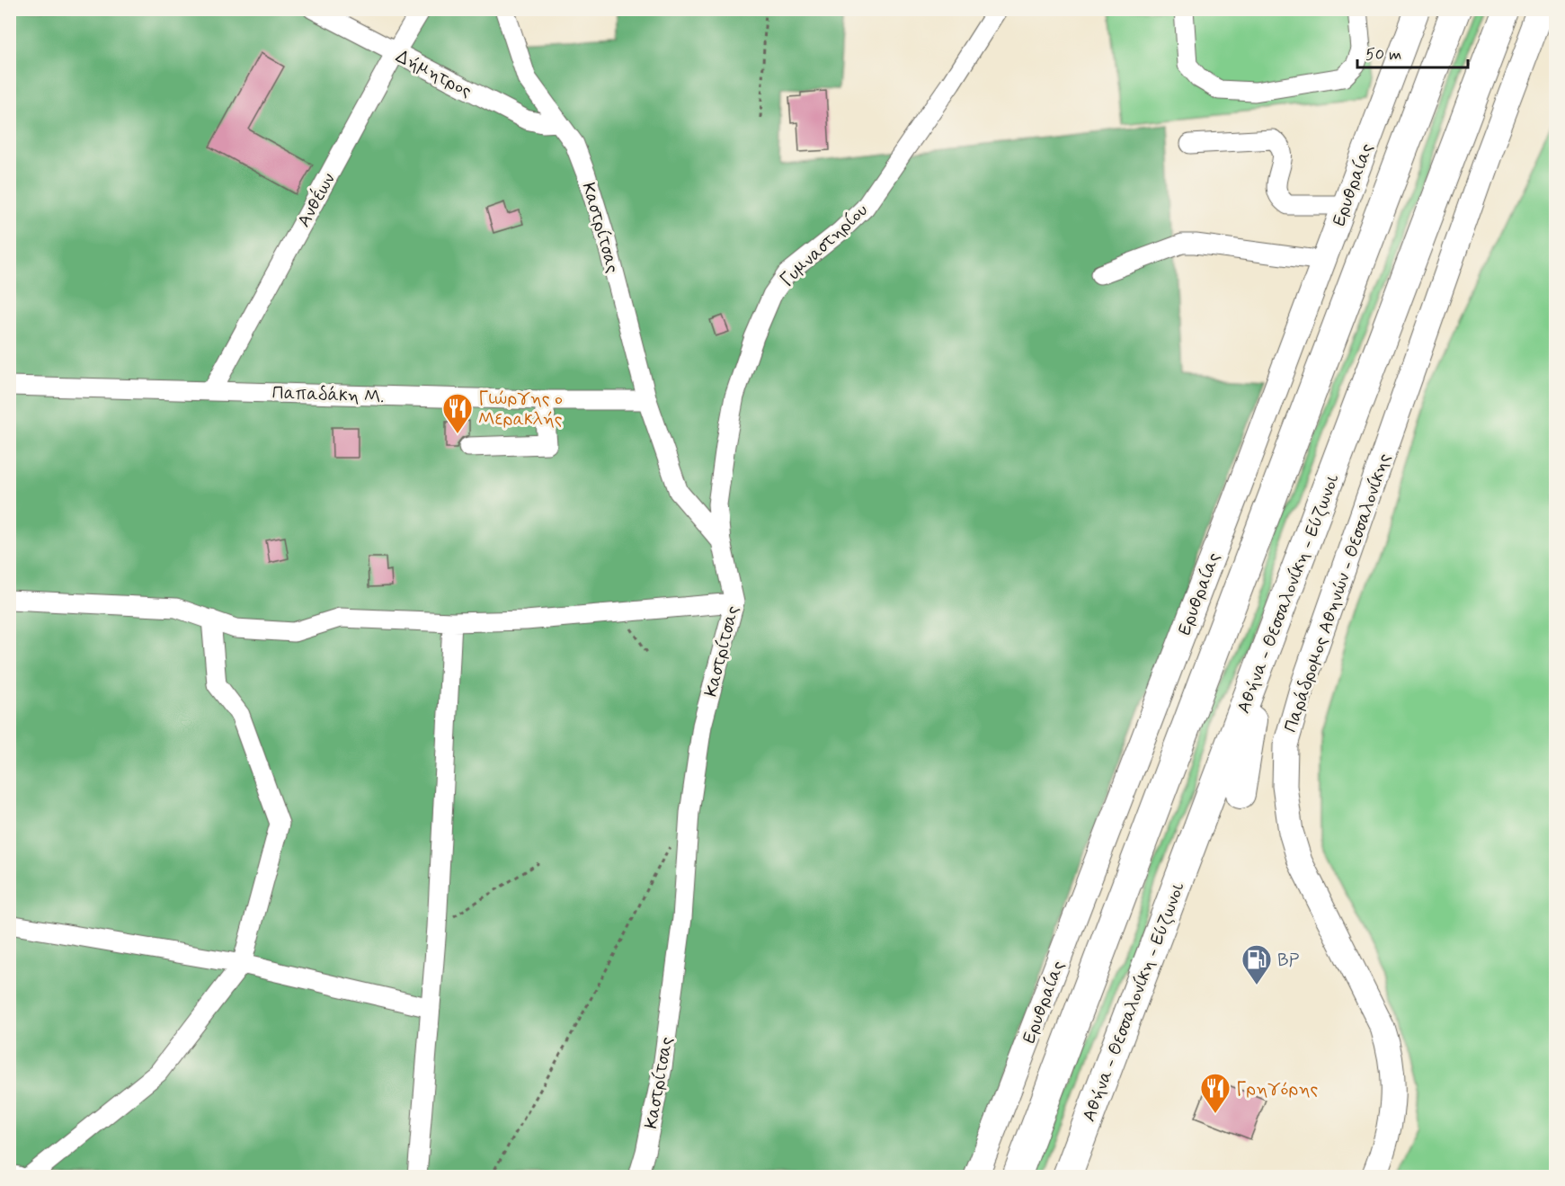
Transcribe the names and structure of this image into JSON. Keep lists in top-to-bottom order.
{
  "streets": {
    "highway": ["Αθήνα - Θεσσαλονίκη - Εύζωνοι"],
    "main road": ["Ερυθραίας", "Παράδρομος Αθηνών - Θεσσαλονίκης"],
    "street": [
      "Δήμητρος",
      "Ανθέων",
      "Καστρίτσας",
      "Γυμναστηρίου",
      "Παπαδάκη Μ."
    ]
  },
  "crossings": [
    ["Δήμητρος", "Ανθέων"],
    ["Δήμητρος", "Καστρίτσας"],
    ["Ανθέων", "Παπαδάκη Μ."],
    ["Καστρίτσας", "Γυμναστηρίου"],
    ["Καστρίτσας", "Παπαδάκη Μ."]
  ],
  "places": {
    "restaurant": ["Γιώργης ο Μερακλής", "Γρηγόρης"],
    "fuel station": ["BP"]
  },
  "scale_bar": "50 m"
}
